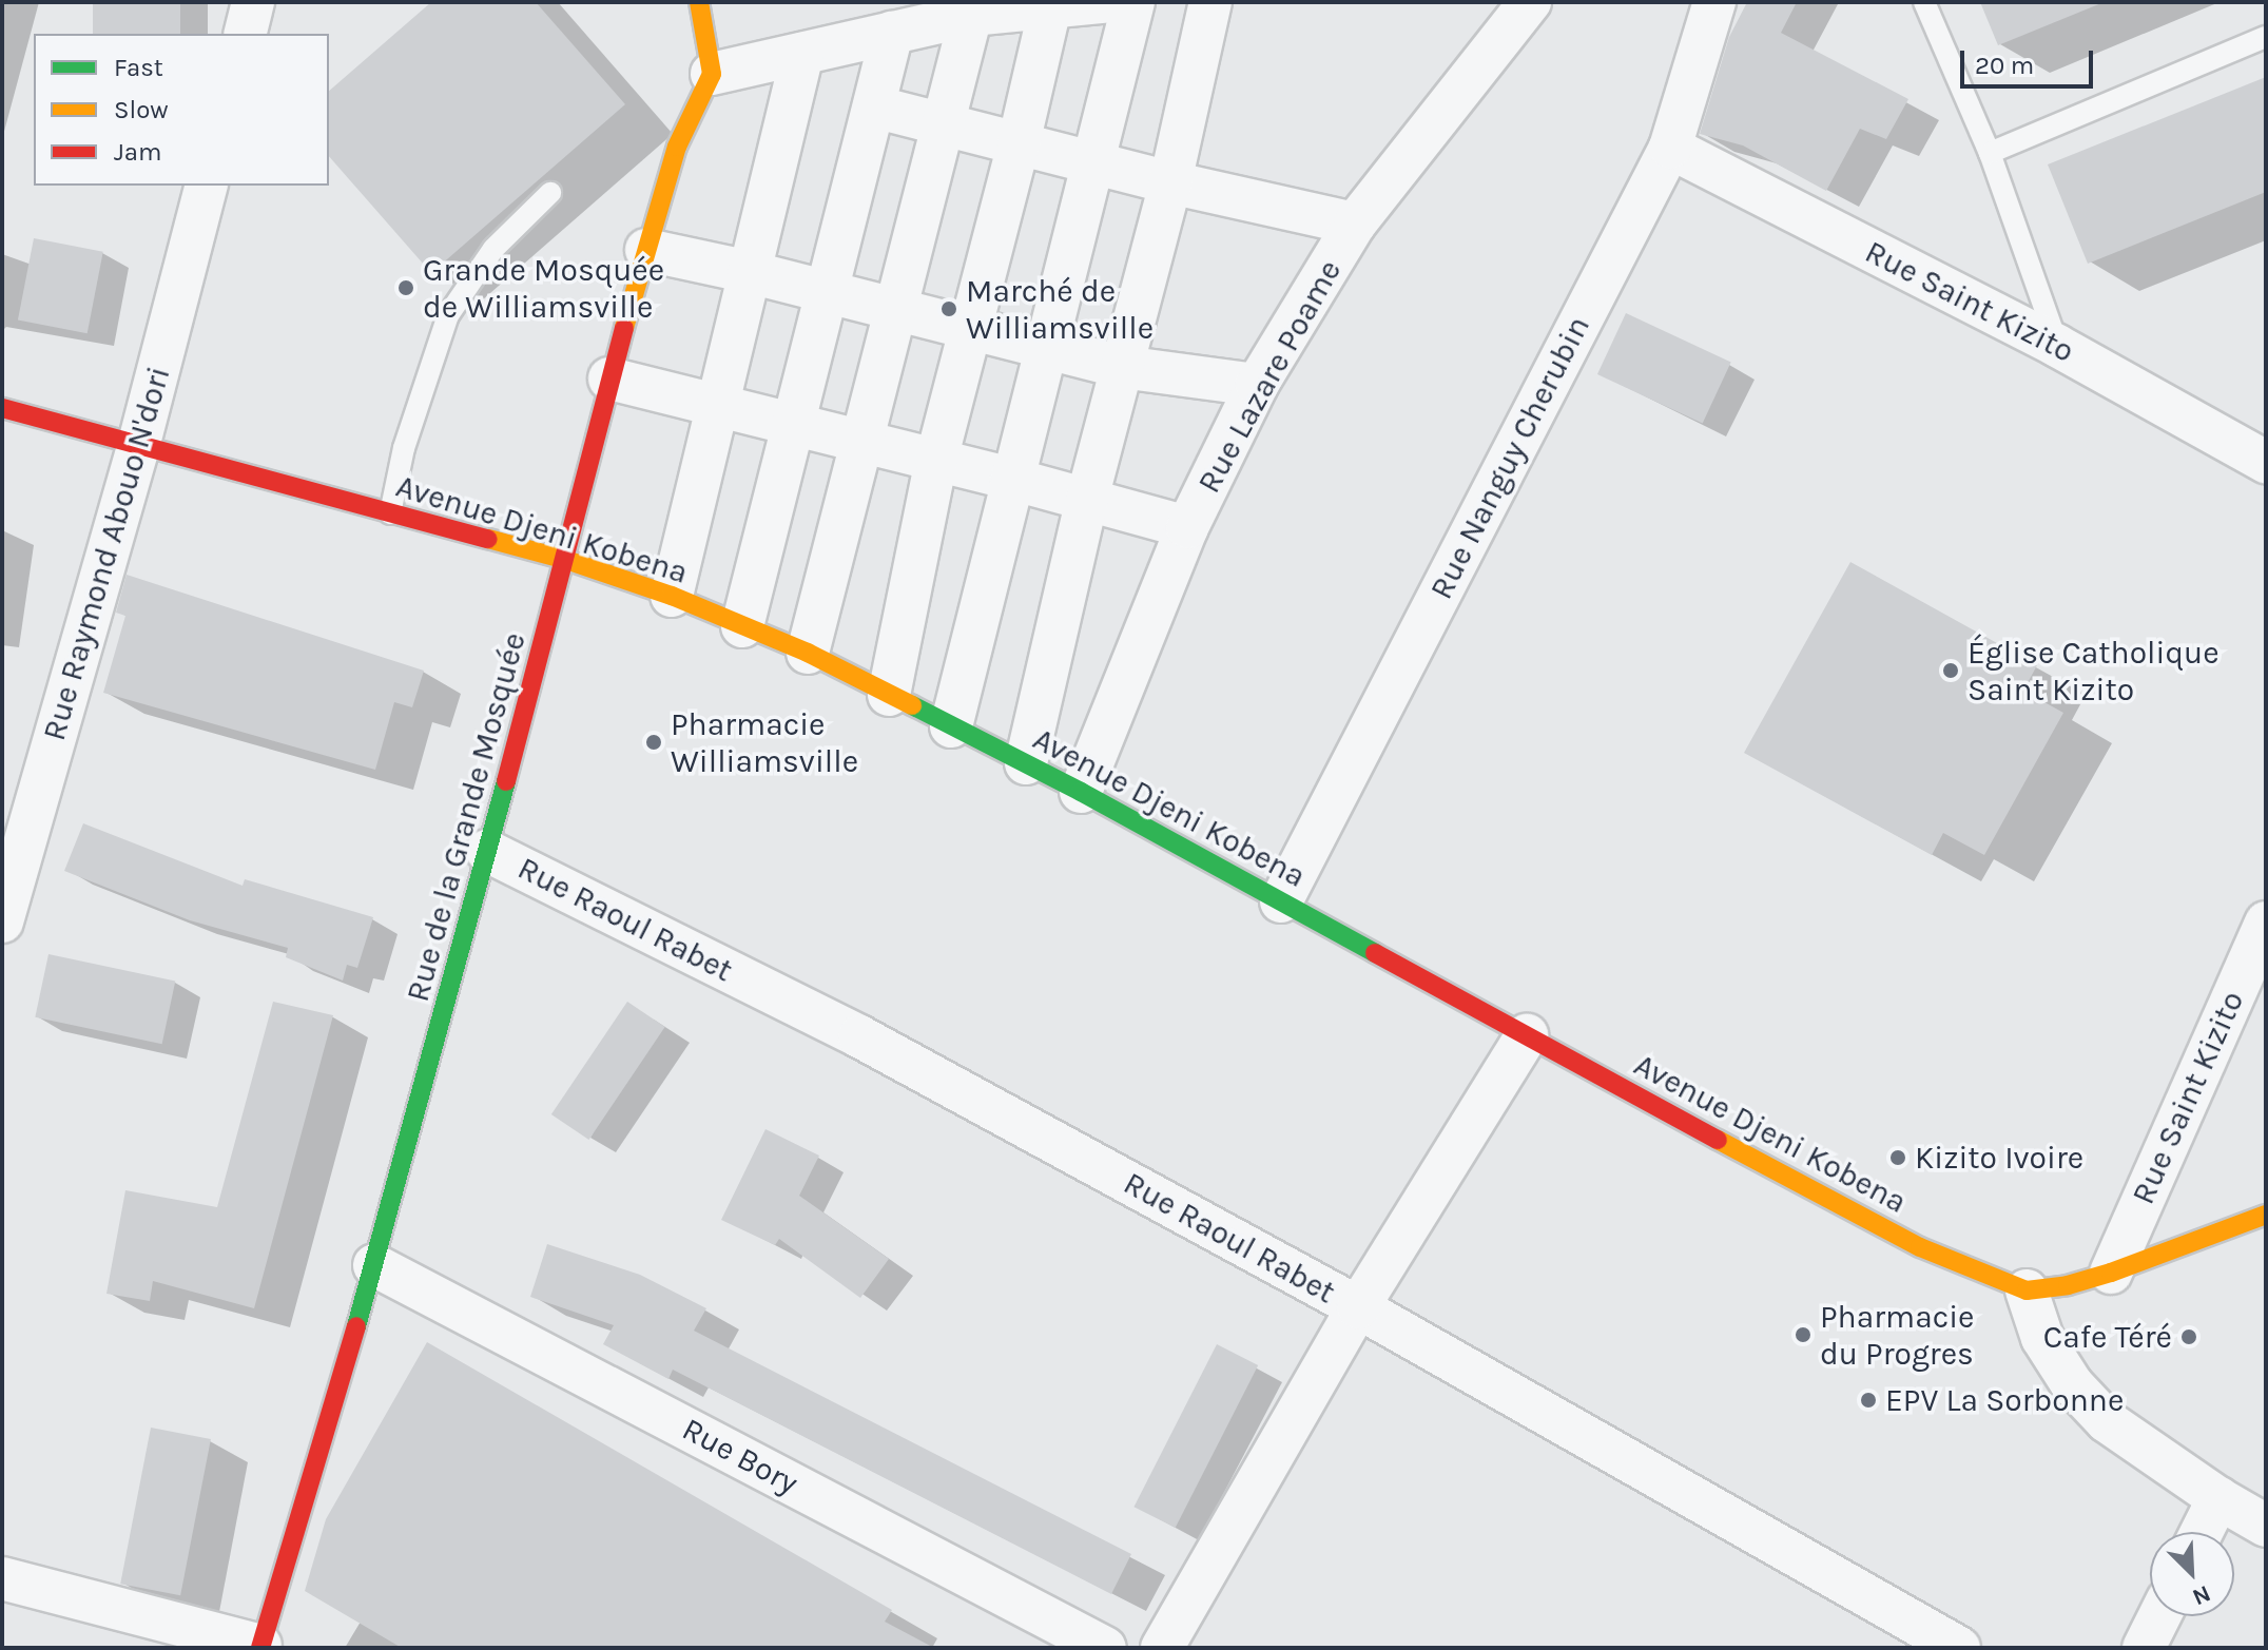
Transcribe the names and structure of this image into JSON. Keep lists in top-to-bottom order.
{
  "streets": {
    "street": [
      "Rue Saint Kizito",
      "Rue Lazare Poame",
      "Rue Nanguy Cherubin",
      "Avenue Djeni Kobena",
      "Rue Raymond Abouo N'dori",
      "Rue de la Grande Mosquée",
      "Rue Raoul Rabet",
      "Rue Bory"
    ]
  },
  "crossings": [
    ["Rue Saint Kizito", "Rue Nanguy Cherubin"],
    ["Rue Saint Kizito", "Avenue Djeni Kobena"],
    ["Rue Lazare Poame", "Avenue Djeni Kobena"],
    ["Rue Nanguy Cherubin", "Avenue Djeni Kobena"],
    ["Avenue Djeni Kobena", "Rue Raymond Abouo N'dori"],
    ["Avenue Djeni Kobena", "Rue de la Grande Mosquée"],
    ["Rue de la Grande Mosquée", "Rue Raoul Rabet"],
    ["Rue de la Grande Mosquée", "Rue Bory"]
  ],
  "places": [
    "Grande Mosquée de Williamsville",
    "Marché de Williamsville",
    "Église Catholique Saint Kizito",
    "Pharmacie Williamsville",
    "Kizito Ivoire",
    "Pharmacie du Progres",
    "Cafe Téré",
    "EPV La Sorbonne"
  ],
  "legend": ["Fast", "Slow", "Jam"],
  "scale_bar": "20 m",
  "north": "bottom right"
}
